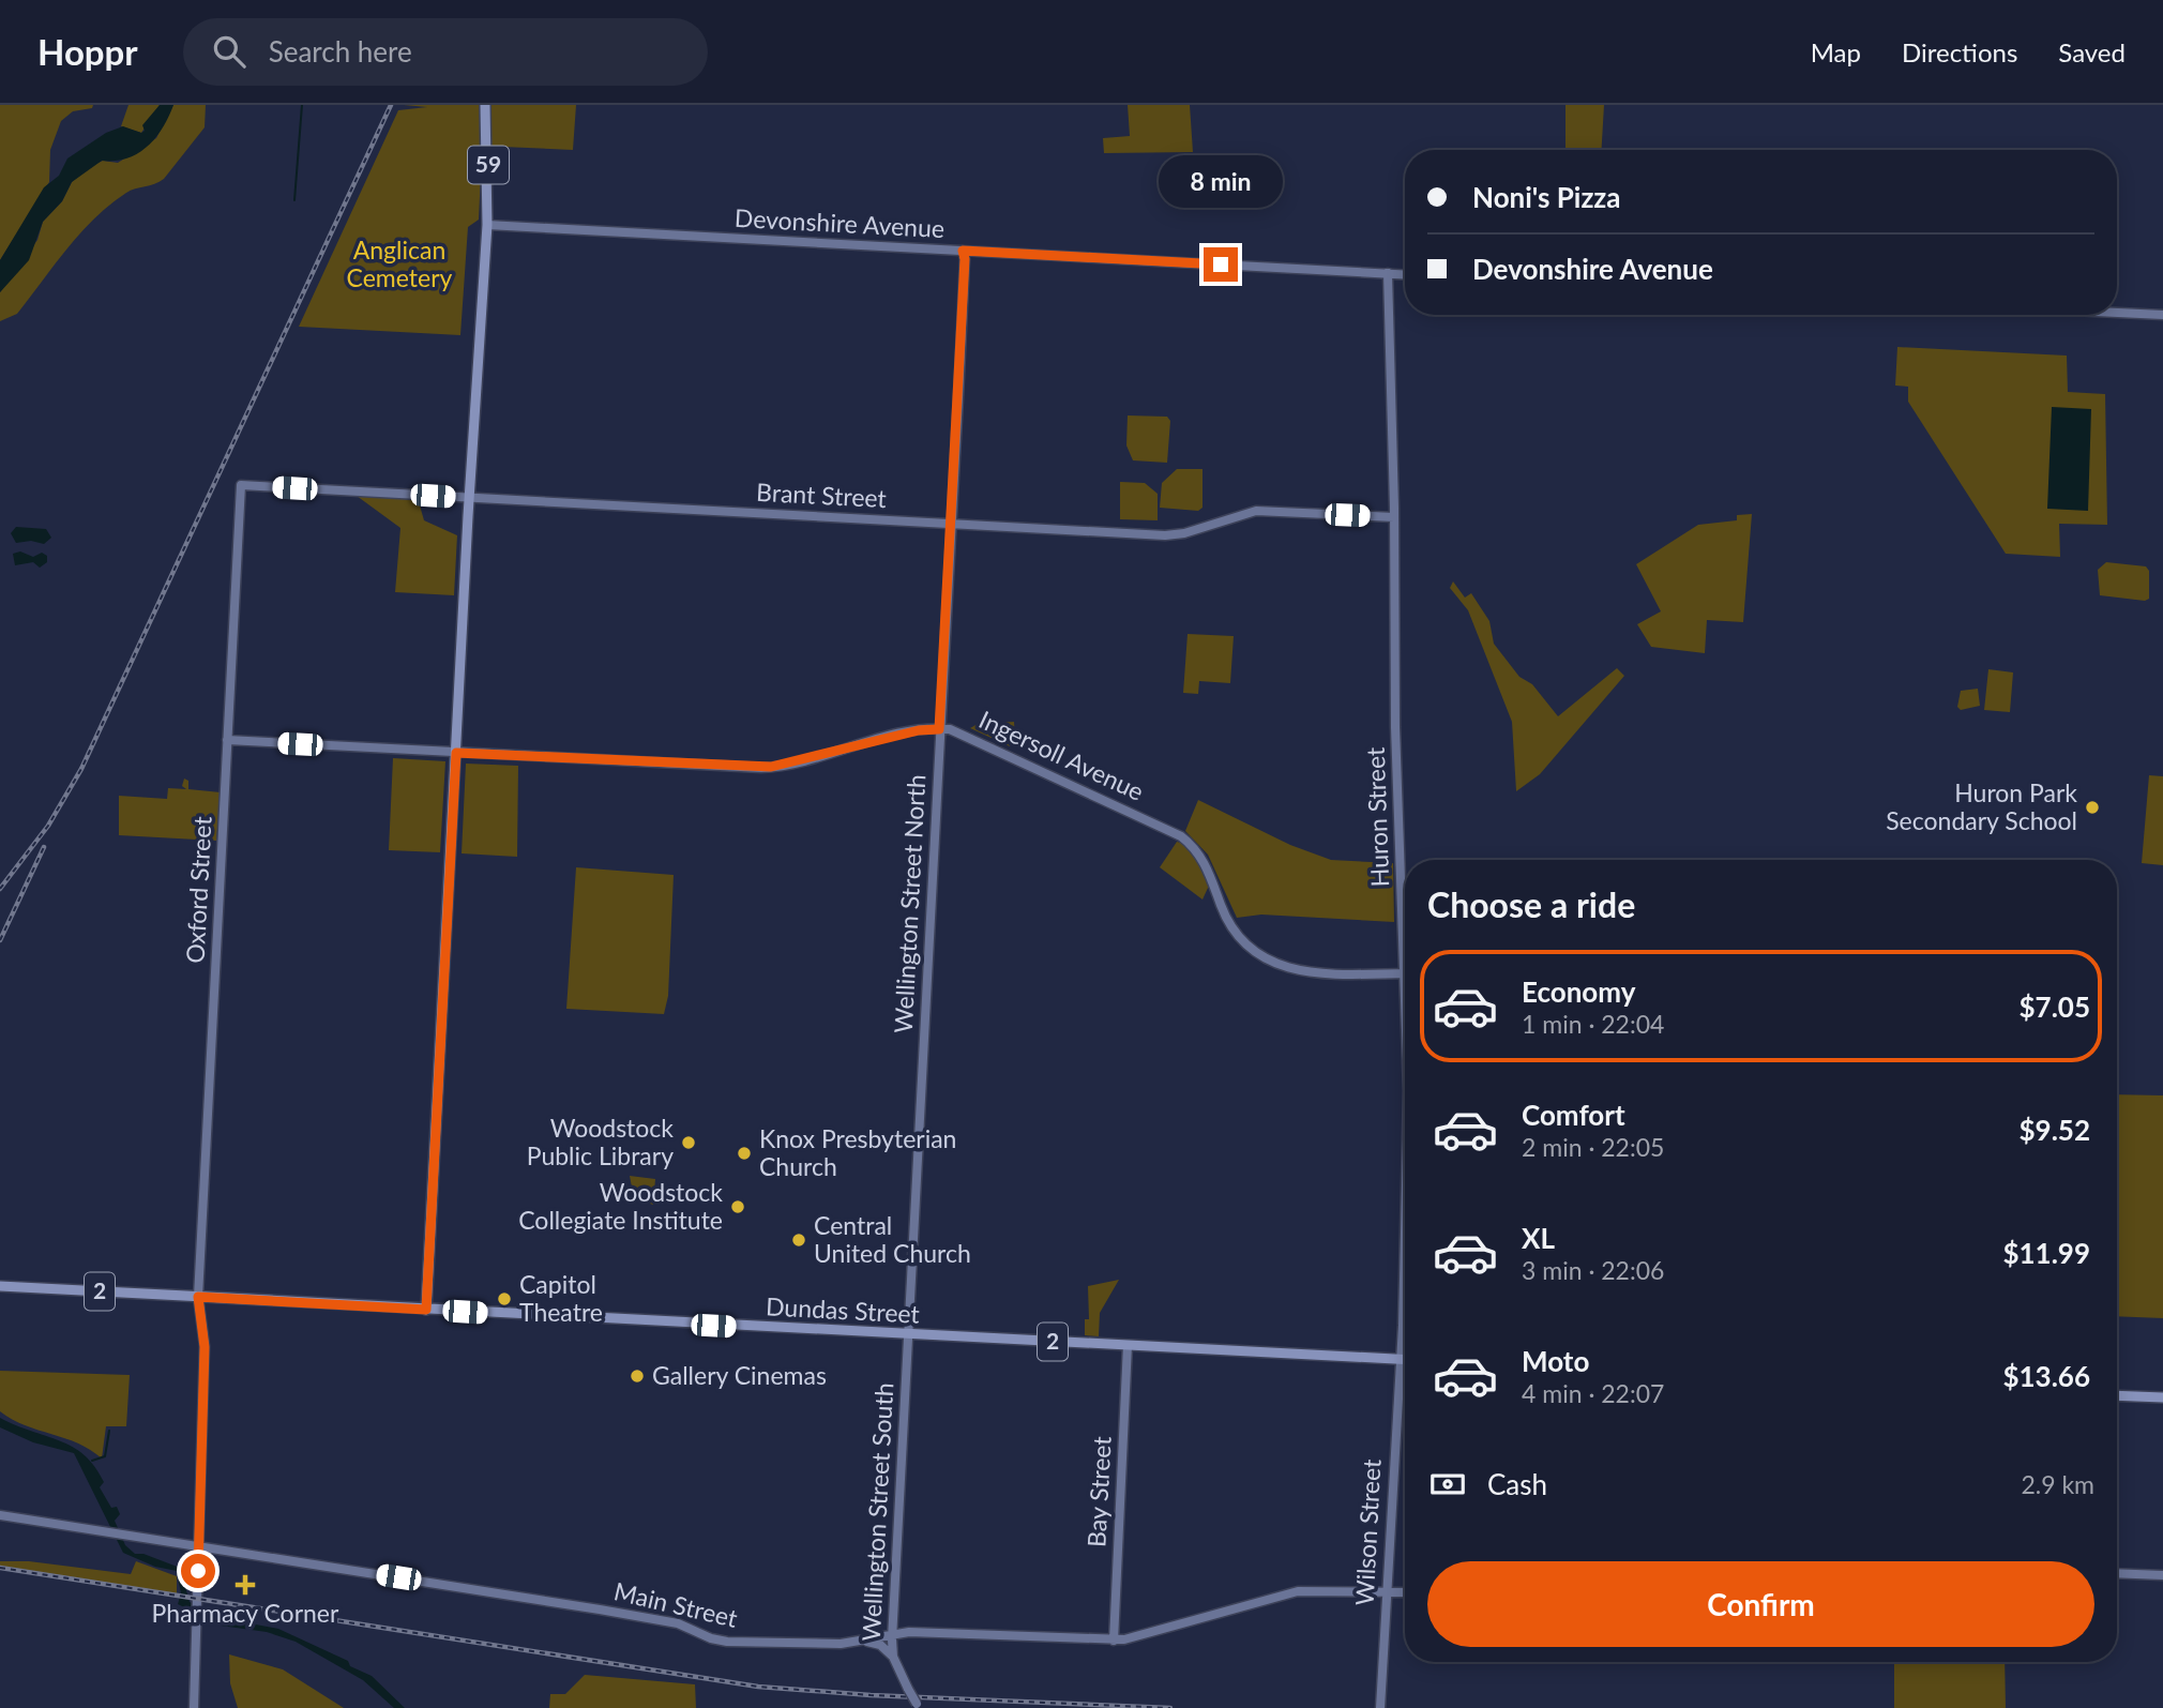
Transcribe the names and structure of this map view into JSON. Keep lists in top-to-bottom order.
{
  "streets": {
    "main road": [
      "59",
      "Devonshire Avenue",
      "Brant Street",
      "Ingersoll Avenue",
      "Huron Street",
      "Oxford Street",
      "Wellington Street North",
      "2",
      "Dundas Street",
      "Bay Street",
      "Wellington Street South",
      "Wilson Street",
      "Main Street"
    ]
  },
  "crossings": [
    ["59", "Devonshire Avenue"],
    ["59", "Brant Street"],
    ["59", "Ingersoll Avenue"],
    ["59", "Dundas Street"],
    ["Devonshire Avenue", "Huron Street"],
    ["Devonshire Avenue", "Wellington Street North"],
    ["Brant Street", "Huron Street"],
    ["Brant Street", "Oxford Street"],
    ["Brant Street", "Wellington Street North"],
    ["Ingersoll Avenue", "Huron Street"],
    ["Ingersoll Avenue", "Oxford Street"],
    ["Ingersoll Avenue", "Wellington Street North"],
    ["Huron Street", "Dundas Street"],
    ["Huron Street", "Wilson Street"],
    ["Oxford Street", "Dundas Street"],
    ["Oxford Street", "Main Street"],
    ["Wellington Street North", "Dundas Street"],
    ["Wellington Street North", "Wellington Street South"],
    ["Dundas Street", "Bay Street"],
    ["Dundas Street", "Wellington Street South"],
    ["Dundas Street", "Wilson Street"],
    ["Bay Street", "Main Street"],
    ["Wellington Street South", "Main Street"],
    ["Wilson Street", "Main Street"]
  ],
  "parks": ["Anglican Cemetery"],
  "places": {
    "other": [
      "Huron Park Secondary School",
      "Woodstock Public Library",
      "Knox Presbyterian Church",
      "Woodstock Collegiate Institute",
      "Central United Church",
      "Capitol Theatre",
      "Gallery Cinemas"
    ],
    "health": ["Pharmacy Corner"]
  },
  "page": {
    "header": "Hoppr",
    "search": "Search here",
    "nav": ["Map", "Directions", "Saved"],
    "banner": ["Noni's Pizza", "Devonshire Avenue"],
    "bubble": "8 min",
    "heading": "Choose a ride",
    "list": [
      {
        "name": "Economy",
        "note": "1 min · 22:04",
        "value": "$7.05"
      },
      {
        "name": "Comfort",
        "note": "2 min · 22:05",
        "value": "$9.52"
      },
      {
        "name": "XL",
        "note": "3 min · 22:06",
        "value": "$11.99"
      },
      {
        "name": "Moto",
        "note": "4 min · 22:07",
        "value": "$13.66"
      }
    ],
    "pay": ["Cash", "2.9 km"],
    "buttons": "Confirm"
  }
}
